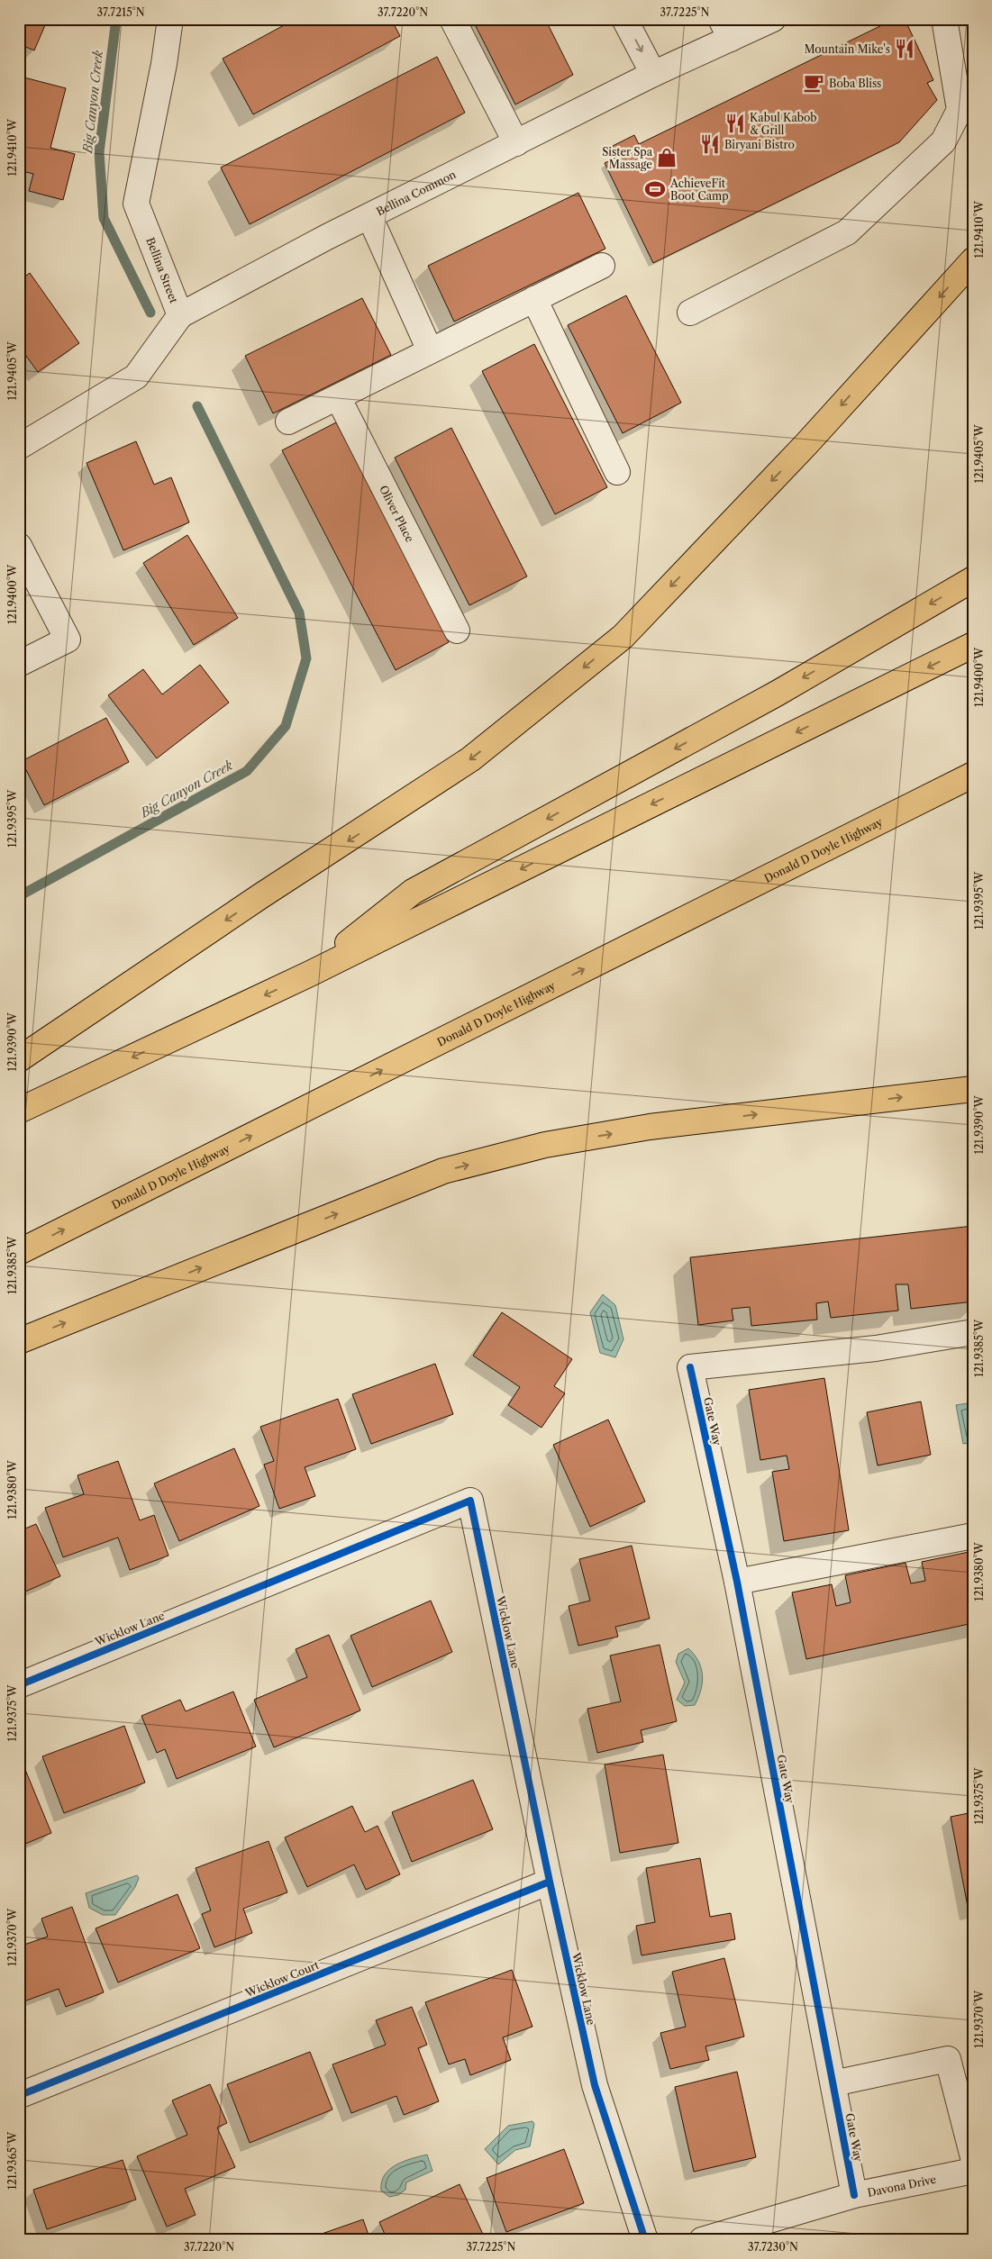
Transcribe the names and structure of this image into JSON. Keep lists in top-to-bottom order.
{
  "streets": {
    "highway": ["Donald D Doyle Highway"],
    "street": [
      "Bellina Common",
      "Bellina Street",
      "Oliver Place",
      "Gate Way",
      "Wicklow Lane",
      "Wicklow Court",
      "Davona Drive"
    ]
  },
  "crossings": [
    ["Bellina Common", "Bellina Street"],
    ["Gate Way", "Davona Drive"],
    ["Wicklow Lane", "Wicklow Court"]
  ],
  "water": ["Big Canyon Creek"],
  "places": {
    "restaurant": ["Mountain Mike's", "Kabul Kabob & Grill", "Biryani Bistro"],
    "cafe": ["Boba Bliss"],
    "shop": ["Sister Spa Massage"],
    "sports": ["AchieveFit Boot Camp"]
  },
  "coordinates": [
    "37.7215°N",
    "37.7220°N",
    "37.7225°N",
    "121.9410°W",
    "121.9405°W",
    "121.9400°W",
    "121.9395°W",
    "121.9390°W",
    "121.9385°W",
    "121.9380°W",
    "121.9375°W",
    "121.9370°W",
    "121.9365°W",
    "37.7230°N"
  ]
}
